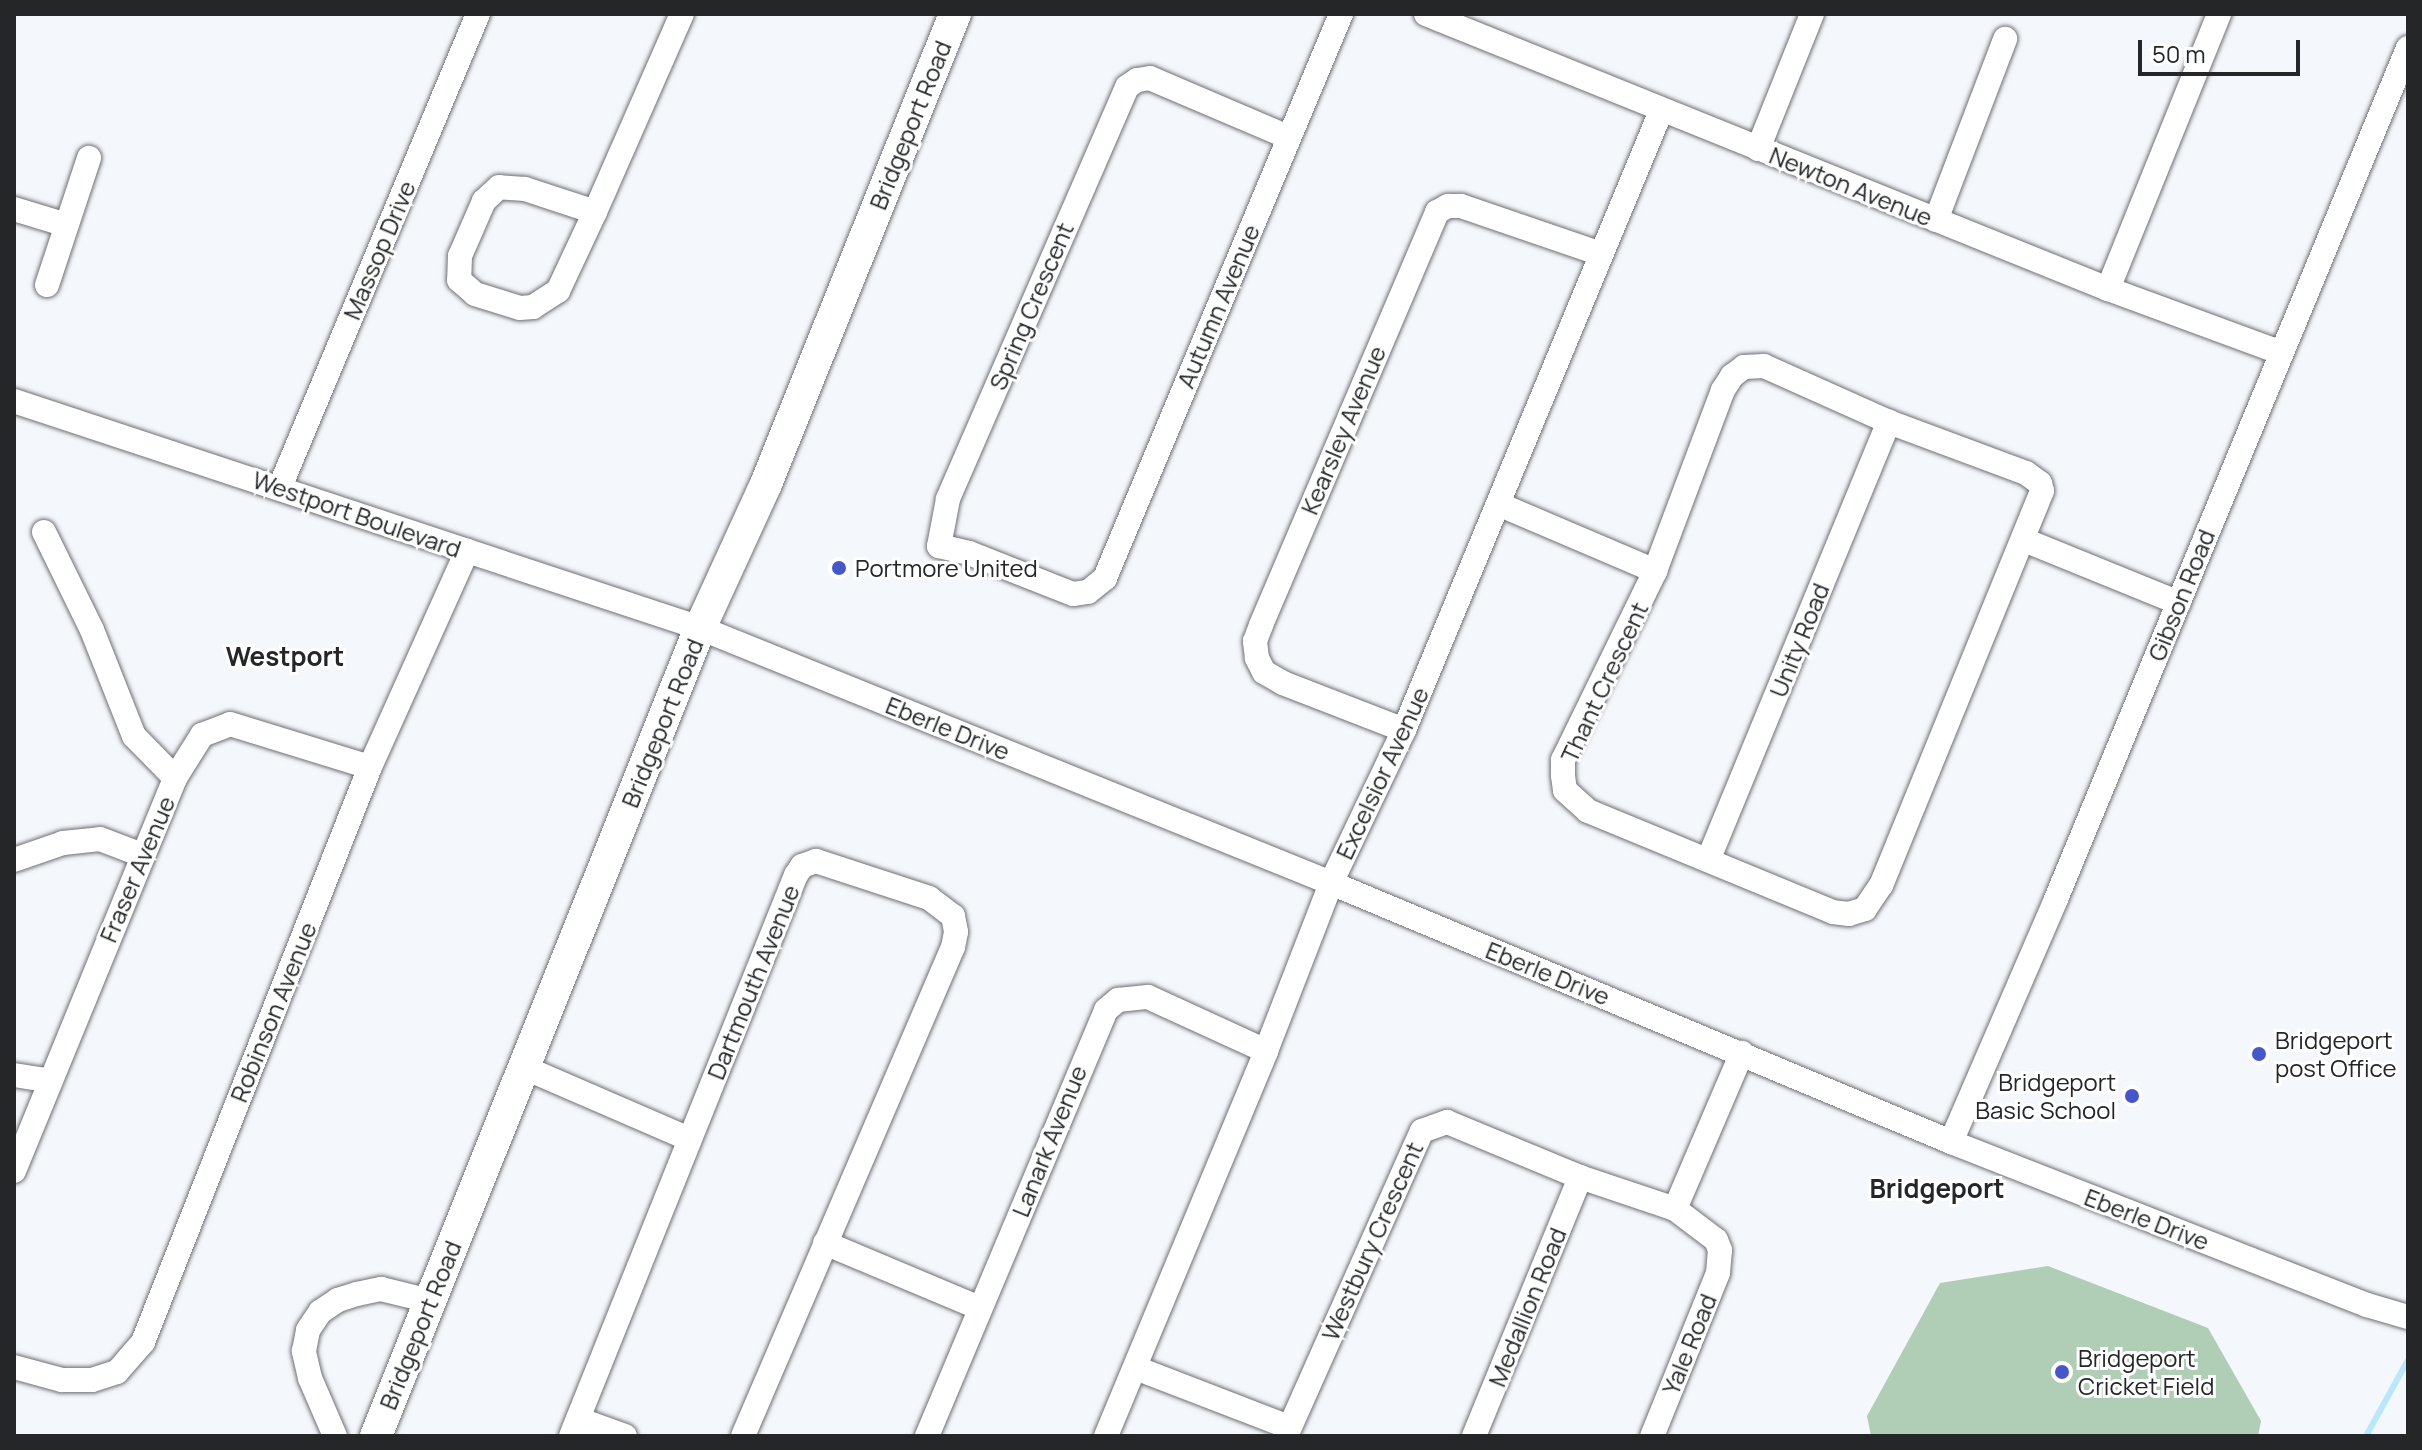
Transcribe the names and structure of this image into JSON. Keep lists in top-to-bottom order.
{
  "streets": {
    "main road": ["Bridgeport Road"],
    "street": [
      "Newton Avenue",
      "Massop Drive",
      "Spring Crescent",
      "Autumn Avenue",
      "Kearsley Avenue",
      "Westport Boulevard",
      "Gibson Road",
      "Unity Road",
      "Thant Crescent",
      "Eberle Drive",
      "Excelsior Avenue",
      "Fraser Avenue",
      "Dartmouth Avenue",
      "Robinson Avenue",
      "Lanark Avenue",
      "Westbury Crescent",
      "Medallion Road",
      "Yale Road"
    ]
  },
  "crossings": [
    ["Bridgeport Road", "Westport Boulevard"],
    ["Bridgeport Road", "Eberle Drive"],
    ["Newton Avenue", "Gibson Road"],
    ["Newton Avenue", "Excelsior Avenue"],
    ["Massop Drive", "Westport Boulevard"],
    ["Spring Crescent", "Autumn Avenue"],
    ["Kearsley Avenue", "Excelsior Avenue"],
    ["Westport Boulevard", "Eberle Drive"],
    ["Westport Boulevard", "Robinson Avenue"],
    ["Gibson Road", "Eberle Drive"],
    ["Unity Road", "Thant Crescent"],
    ["Eberle Drive", "Excelsior Avenue"],
    ["Excelsior Avenue", "Lanark Avenue"],
    ["Fraser Avenue", "Robinson Avenue"],
    ["Westbury Crescent", "Medallion Road"],
    ["Westbury Crescent", "Yale Road"]
  ],
  "districts": ["Westport", "Bridgeport"],
  "places": [
    "Portmore United",
    "Bridgeport post Office",
    "Bridgeport Basic School",
    "Bridgeport Cricket Field"
  ],
  "scale_bar": "50 m"
}
